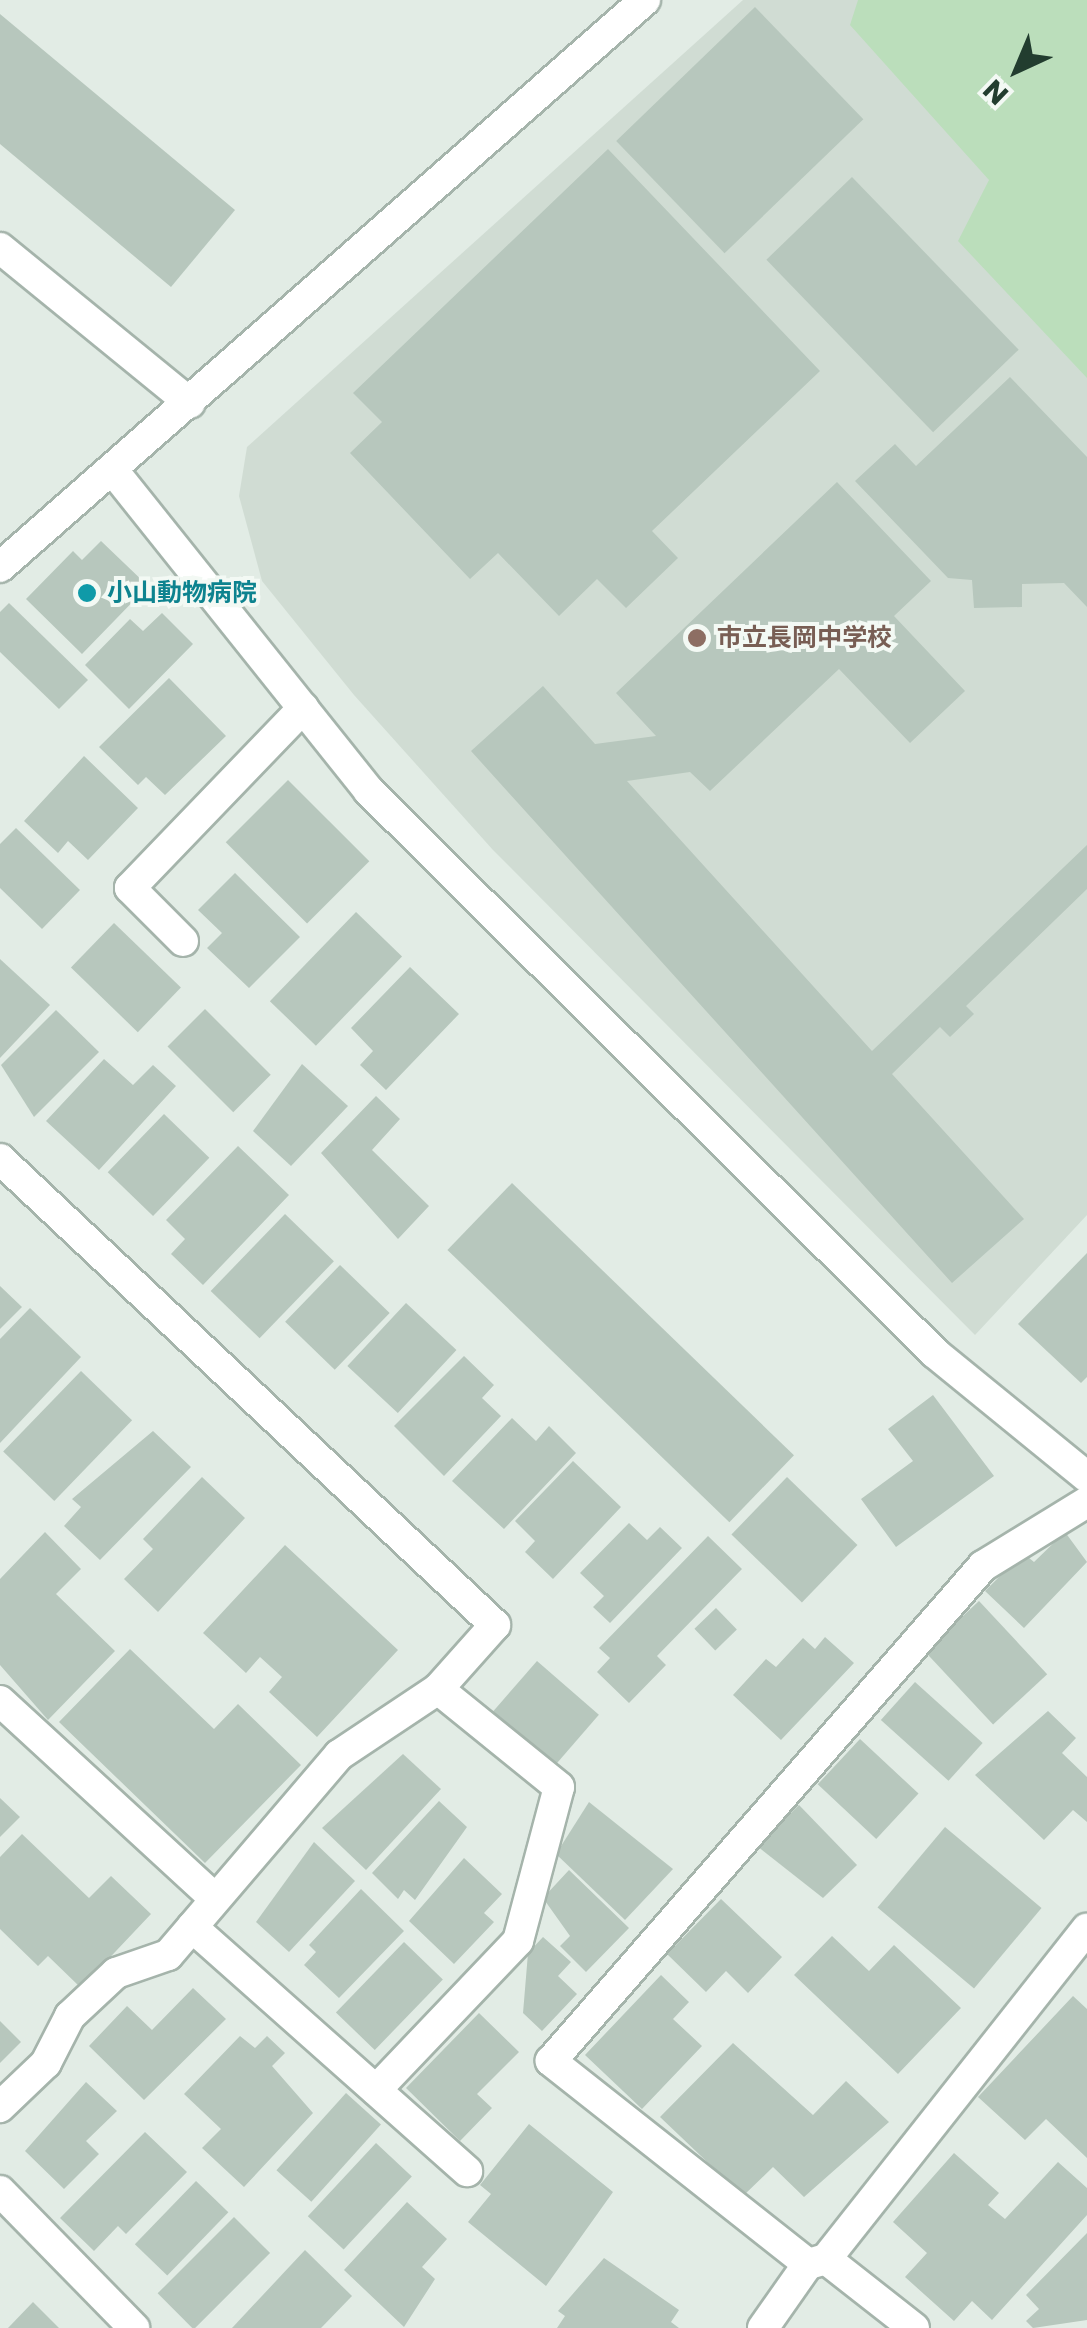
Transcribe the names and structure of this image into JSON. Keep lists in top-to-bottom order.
{
  "places": ["小山動物病院", "市立長岡中学校"],
  "north": "bottom left"
}
